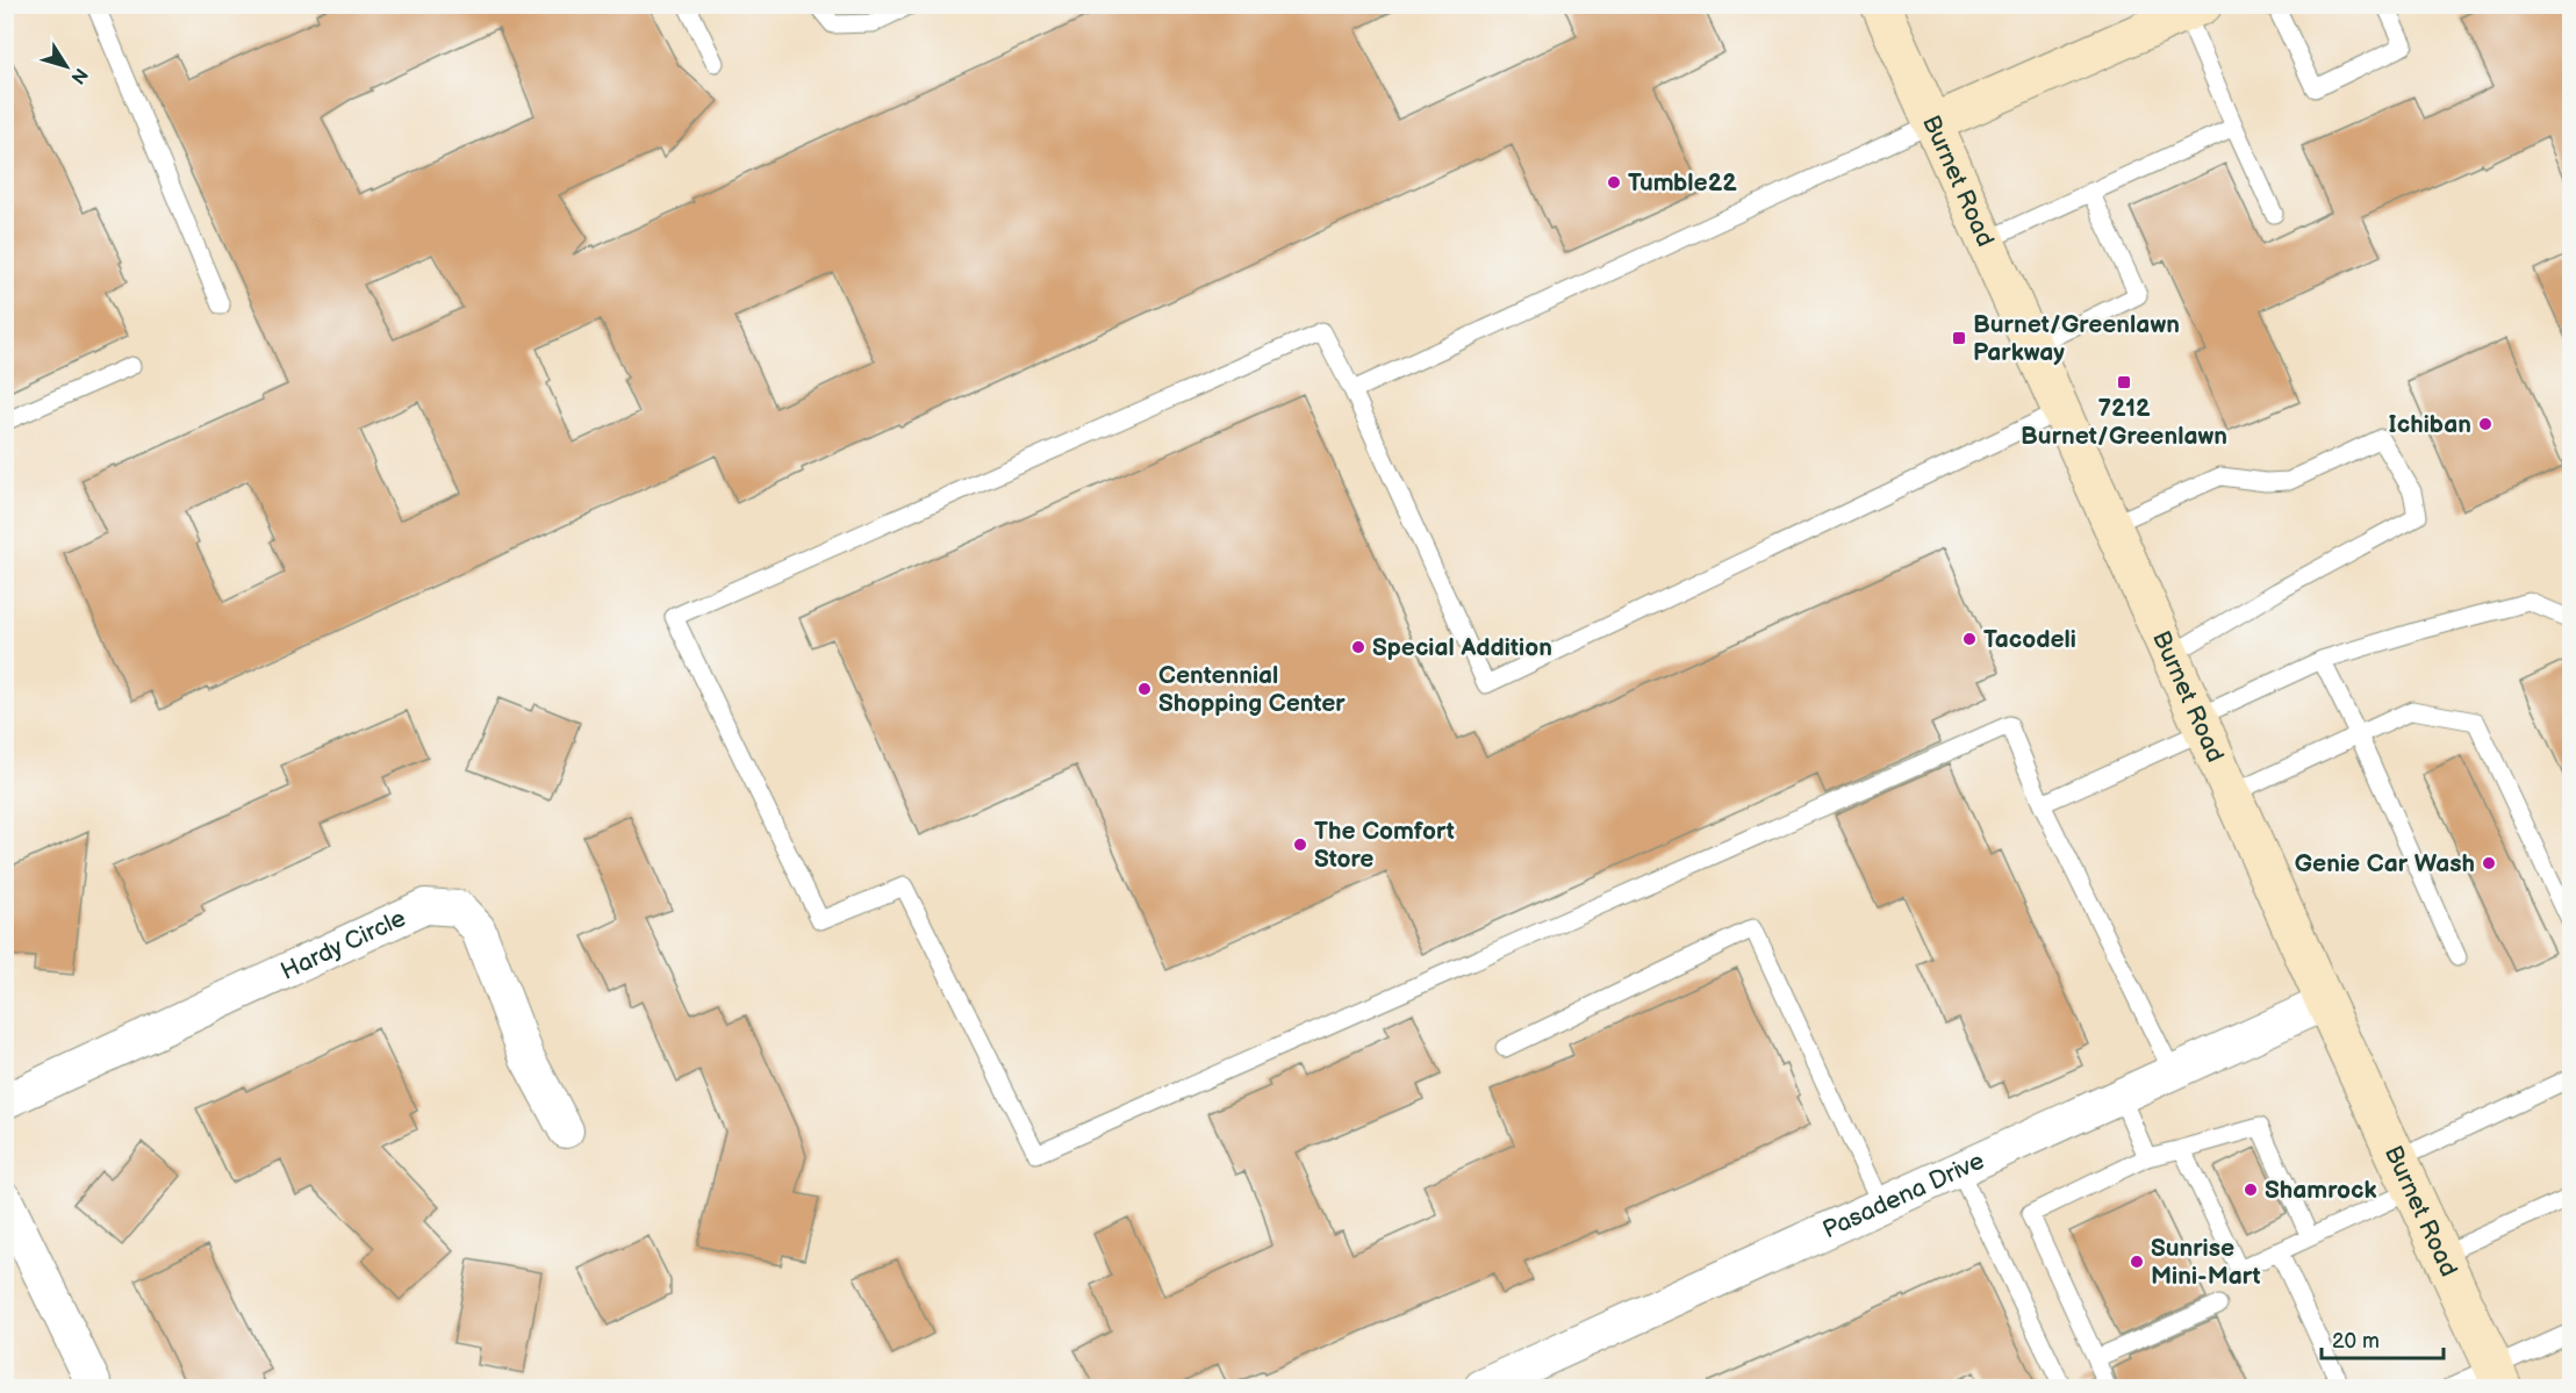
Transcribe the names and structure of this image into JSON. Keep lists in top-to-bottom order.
{
  "streets": {
    "main road": ["Burnet Road"],
    "street": ["Hardy Circle", "Pasadena Drive"]
  },
  "crossings": [
    ["Burnet Road", "Pasadena Drive"]
  ],
  "places": {
    "other": [
      "Tumble22",
      "Ichiban",
      "Tacodeli",
      "Special Addition",
      "Centennial Shopping Center",
      "The Comfort Store",
      "Genie Car Wash",
      "Shamrock",
      "Sunrise Mini-Mart"
    ],
    "transit": ["Burnet/Greenlawn Parkway", "7212 Burnet/Greenlawn"]
  },
  "scale_bar": "20 m",
  "north": "bottom right"
}
